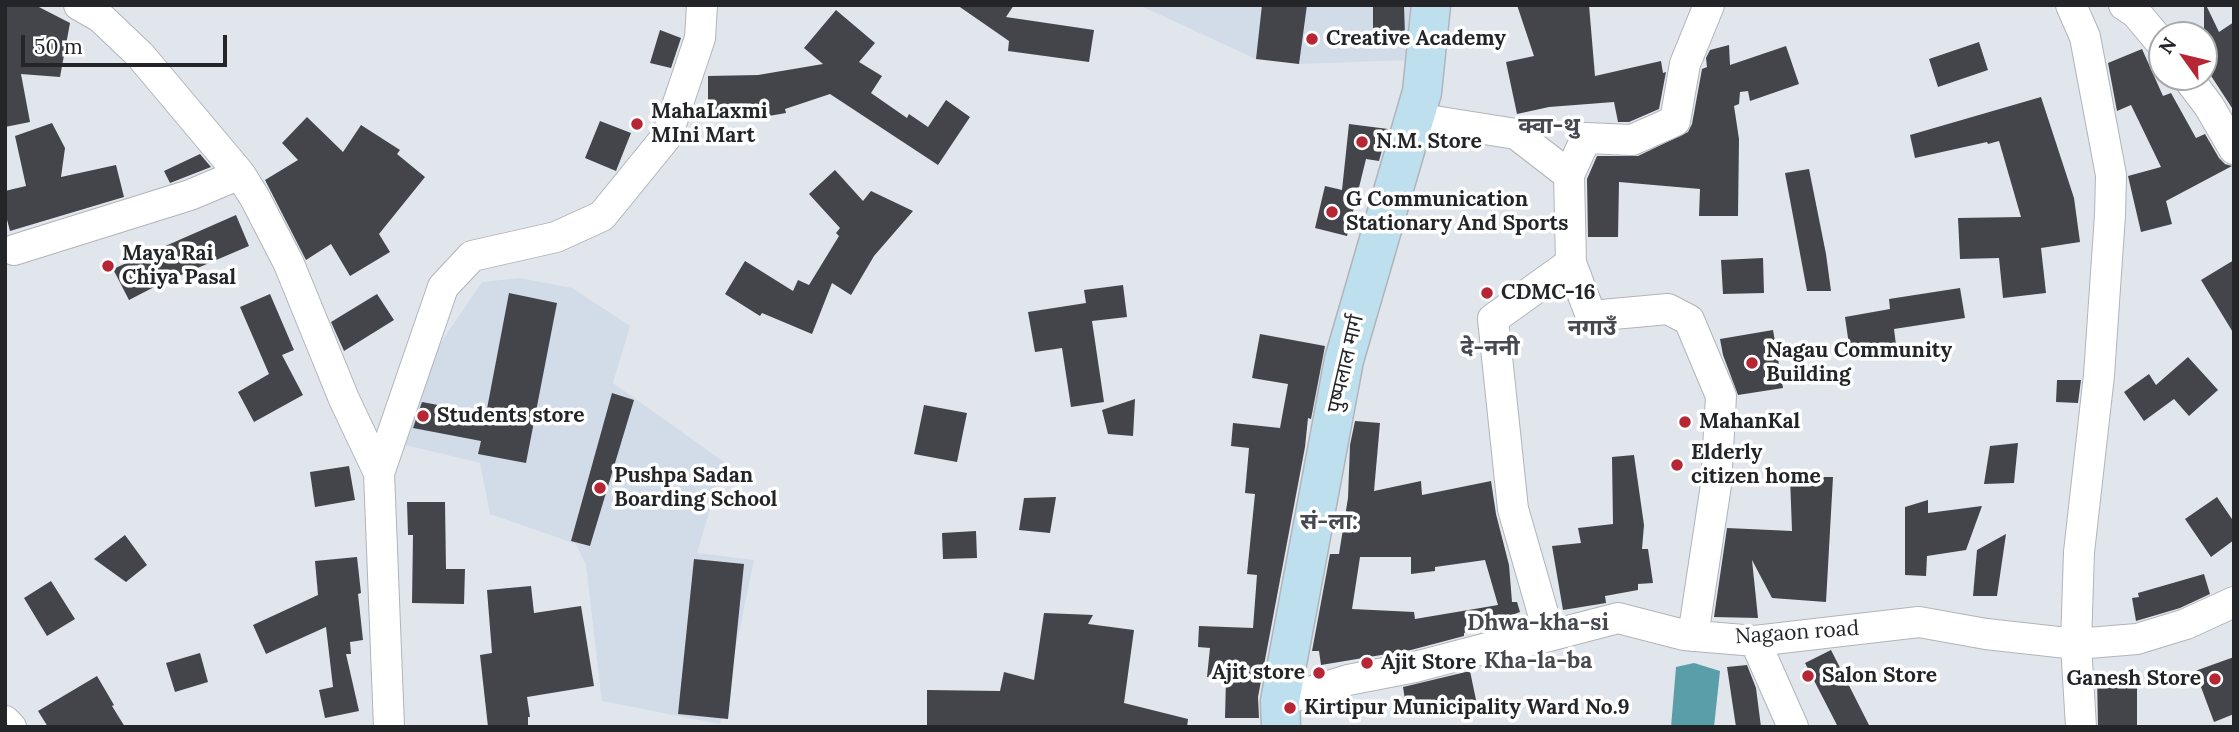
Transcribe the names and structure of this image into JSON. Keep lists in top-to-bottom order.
{
  "streets": {
    "street": ["पुष्पलाल मार्ग", "Nagaon road"]
  },
  "crossings": [
    ["पुष्पलाल मार्ग", "Nagaon road"]
  ],
  "districts": [
    "क्वा-थु",
    "नगाउँ",
    "दे-ननी",
    "सं-ला:",
    "Dhwa-kha-si",
    "Kha-la-ba"
  ],
  "places": [
    "Creative Academy",
    "MahaLaxmi MIni Mart",
    "N.M. Store",
    "G Communication Stationary And Sports",
    "Maya Rai Chiya Pasal",
    "CDMC-16",
    "Nagau Community Building",
    "Students store",
    "MahanKal",
    "Elderly citizen home",
    "Pushpa Sadan Boarding School",
    "Ajit Store",
    "Ajit store",
    "Salon Store",
    "Ganesh Store",
    "Kirtipur Municipality Ward No.9"
  ],
  "scale_bar": "50 m",
  "north": "top left"
}
